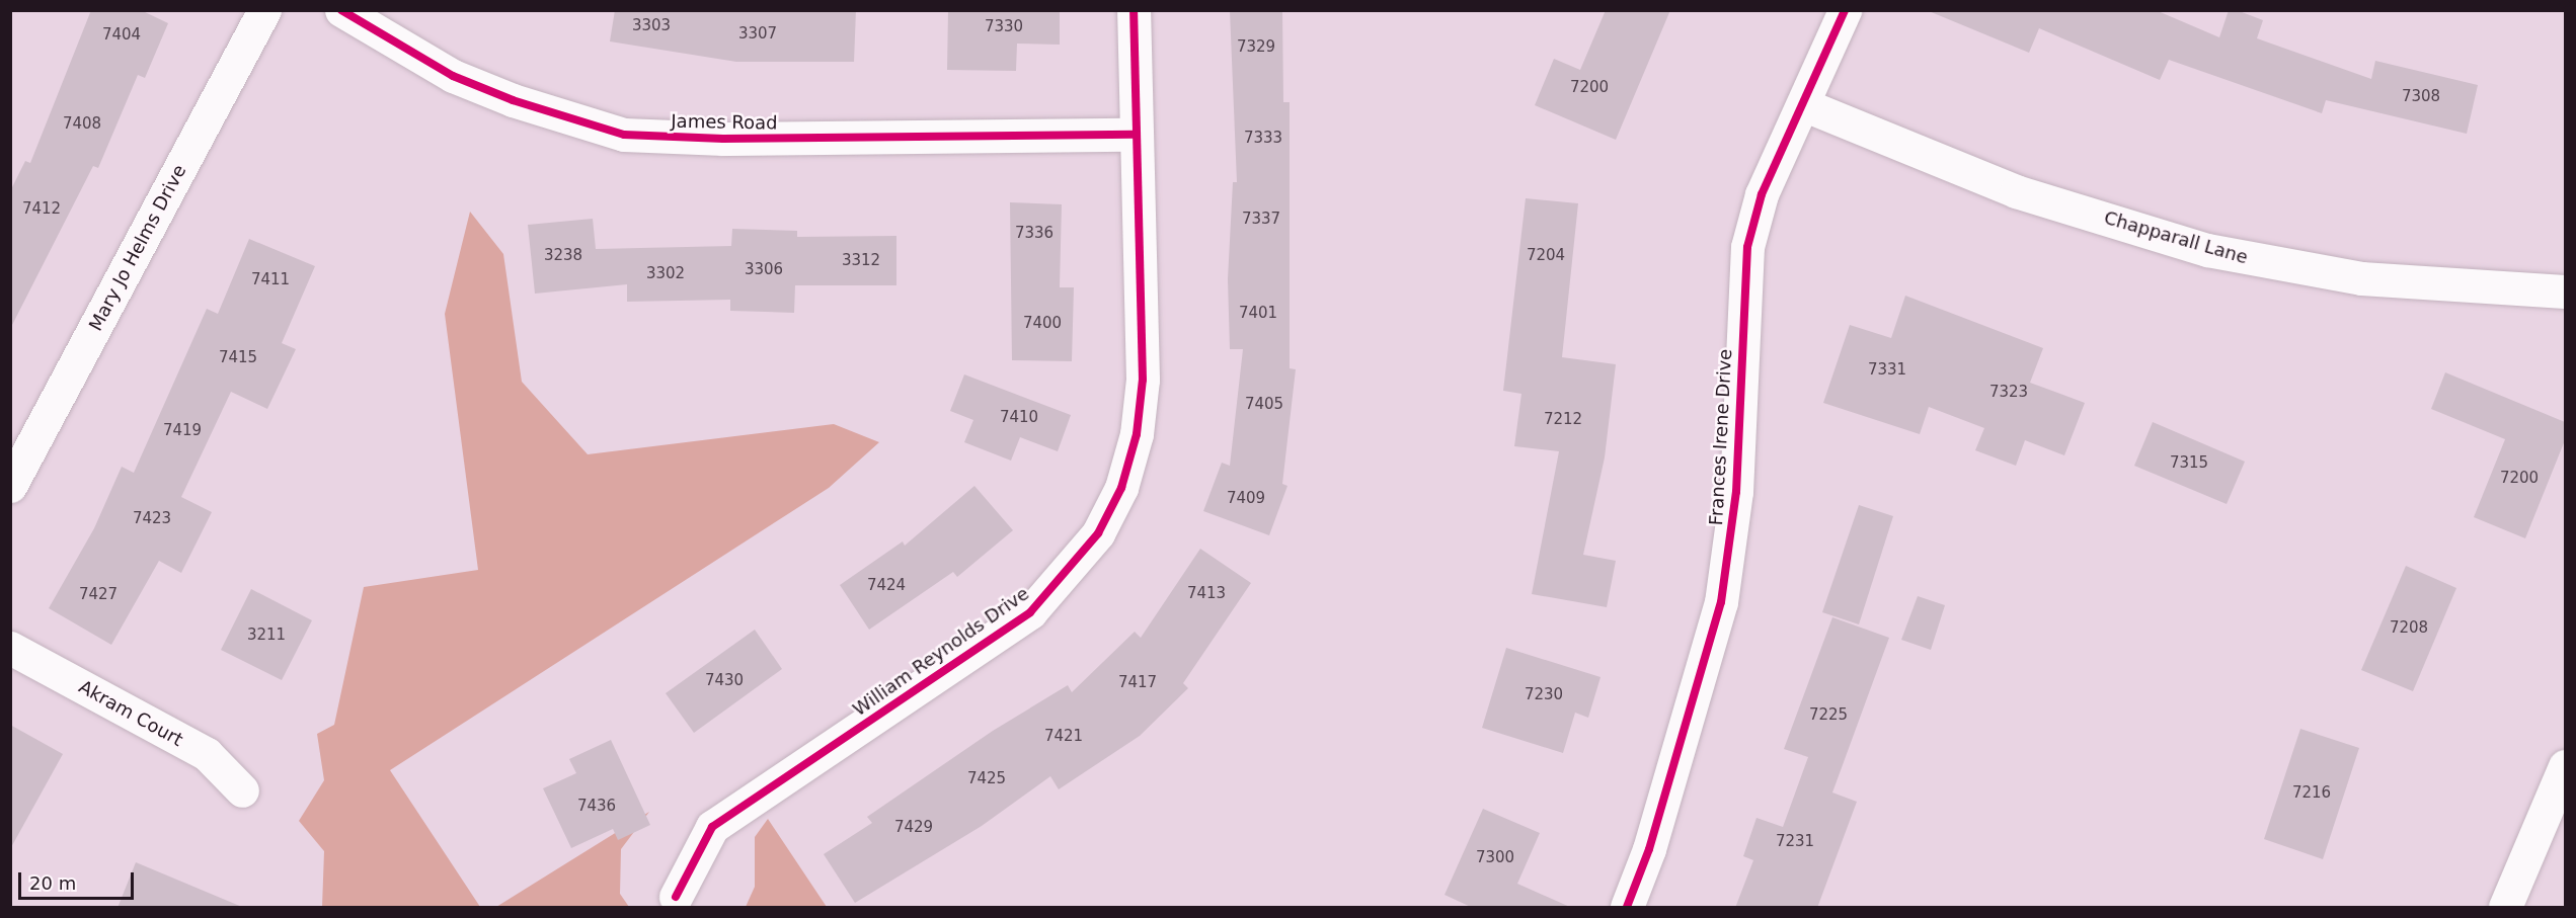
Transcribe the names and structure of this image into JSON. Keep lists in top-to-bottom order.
{
  "streets": {
    "street": [
      "James Road",
      "Chapparall Lane",
      "Mary Jo Helms Drive",
      "Frances Irene Drive",
      "William Reynolds Drive",
      "Akram Court"
    ]
  },
  "crossings": [
    ["James Road", "William Reynolds Drive"],
    ["Chapparall Lane", "Frances Irene Drive"]
  ],
  "house_numbers": [
    "3303",
    "7330",
    "3307",
    "7404",
    "7329",
    "7200",
    "7308",
    "7408",
    "7333",
    "7412",
    "7337",
    "7336",
    "3238",
    "7204",
    "3312",
    "3306",
    "3302",
    "7411",
    "7401",
    "7400",
    "7415",
    "7331",
    "7323",
    "7405",
    "7410",
    "7212",
    "7419",
    "7315",
    "7200",
    "7409",
    "7423",
    "7424",
    "7413",
    "7427",
    "7208",
    "3211",
    "7430",
    "7417",
    "7230",
    "7225",
    "7421",
    "7425",
    "7216",
    "7436",
    "7429",
    "7231",
    "7300"
  ],
  "scale_bar": "20 m"
}
